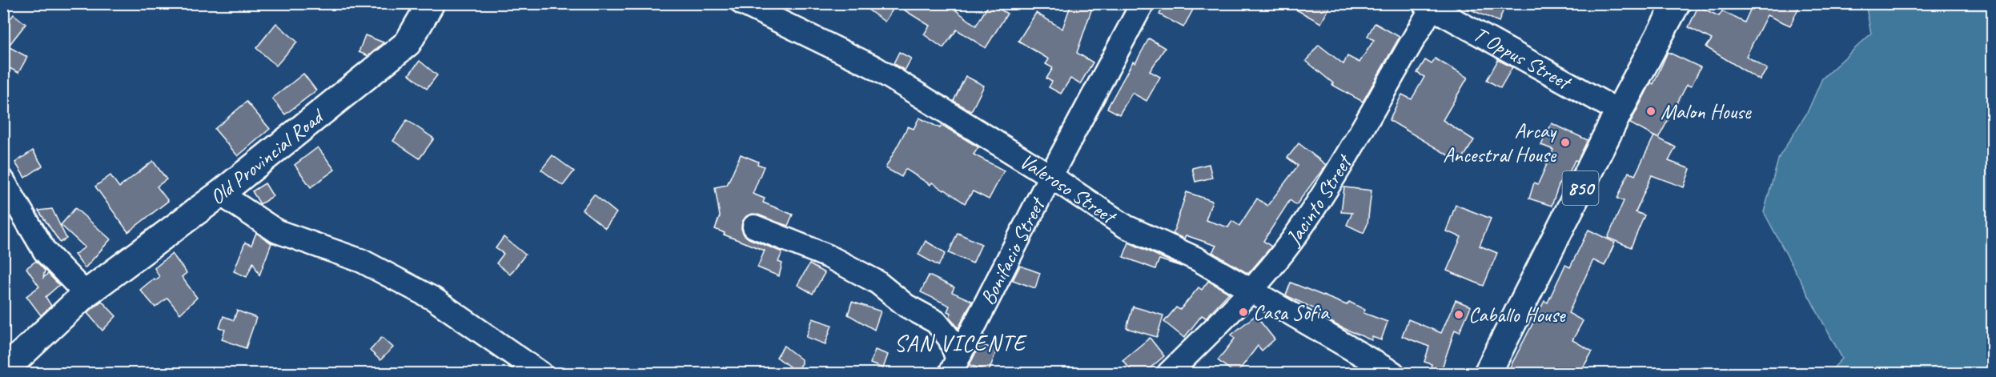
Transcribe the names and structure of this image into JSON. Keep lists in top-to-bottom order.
{
  "streets": {
    "main road": ["Old Provincial Road", "850"],
    "street": [
      "T Oppus Street",
      "Valeroso Street",
      "Jacinto Street",
      "Bonifacio Street"
    ]
  },
  "crossings": [
    ["T Oppus Street", "850"],
    ["T Oppus Street", "Jacinto Street"],
    ["Valeroso Street", "Jacinto Street"],
    ["Valeroso Street", "Bonifacio Street"]
  ],
  "districts": ["SAN VICENTE"],
  "places": [
    "Malon House",
    "Arcay Ancestral House",
    "Casa Sofia",
    "Caballo House"
  ]
}
